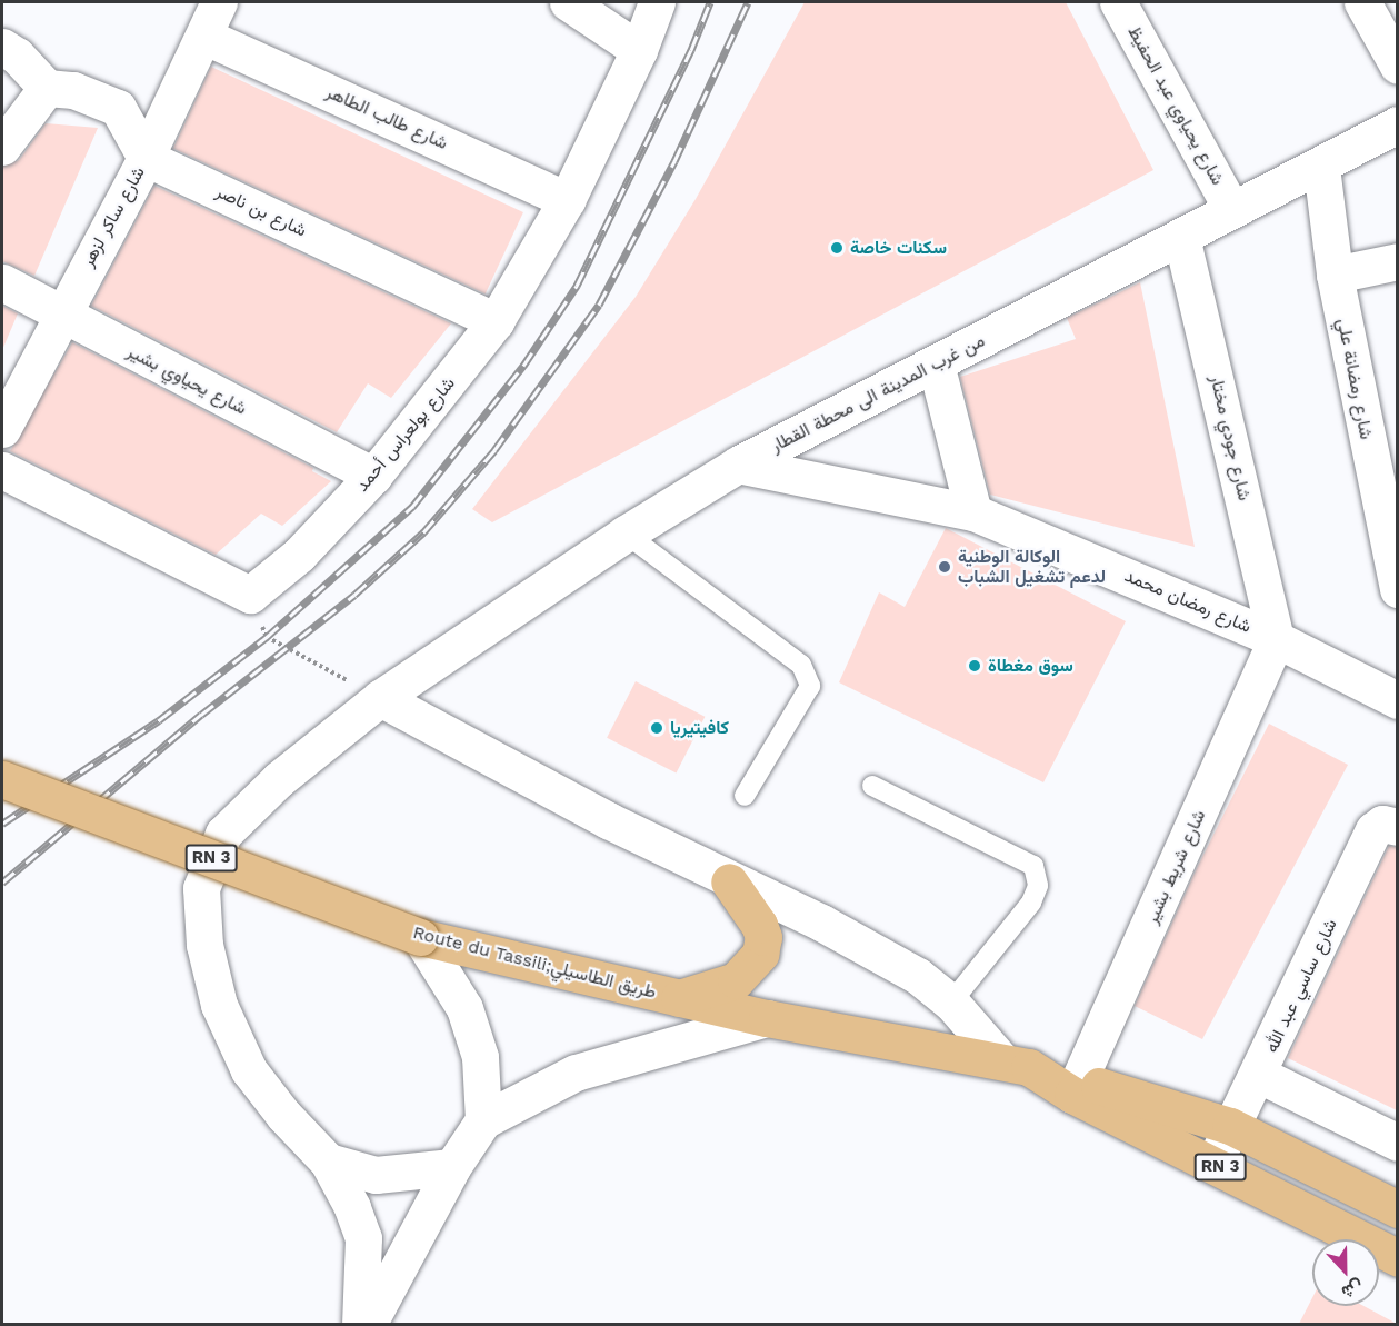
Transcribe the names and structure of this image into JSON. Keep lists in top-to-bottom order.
{
  "streets": {
    "main road": ["RN 3", "Route du Tassili;طريق الطاسيلي"],
    "street": [
      "شارع يحياوي عبد الحفيظ",
      "شارع طالب الطاهر",
      "شارع بن ناصر",
      "شارع ساكر لزهر",
      "شارع رمضانة علي",
      "شارع يحياوي بشير",
      "من غرب المدينة الى محطة القطار",
      "شارع بولعراس أحمد",
      "شارع جودي مختار",
      "شارع رمضان محمد",
      "شارع شريط بشير",
      "شارع ساسي عبد الله"
    ]
  },
  "crossings": [
    ["شارع يحياوي عبد الحفيظ", "من غرب المدينة الى محطة القطار"],
    ["شارع طالب الطاهر", "شارع ساكر لزهر"],
    ["شارع طالب الطاهر", "شارع بولعراس أحمد"],
    ["شارع بن ناصر", "شارع ساكر لزهر"],
    ["شارع بن ناصر", "شارع بولعراس أحمد"],
    ["شارع ساكر لزهر", "شارع يحياوي بشير"],
    ["شارع رمضانة علي", "من غرب المدينة الى محطة القطار"],
    ["شارع يحياوي بشير", "شارع بولعراس أحمد"],
    ["من غرب المدينة الى محطة القطار", "شارع جودي مختار"],
    ["من غرب المدينة الى محطة القطار", "شارع رمضان محمد"],
    ["شارع جودي مختار", "شارع رمضان محمد"],
    ["شارع جودي مختار", "شارع شريط بشير"],
    ["شارع رمضان محمد", "شارع شريط بشير"],
    ["شارع شريط بشير", "Route du Tassili;طريق الطاسيلي"],
    ["Route du Tassili;طريق الطاسيلي", "شارع ساسي عبد الله"]
  ],
  "places": [
    "سكنات خاصة",
    "الوكالة الوطنية لدعم تشغيل الشباب",
    "سوق مغطاة",
    "كافيتيريا"
  ],
  "north": "bottom"
}
